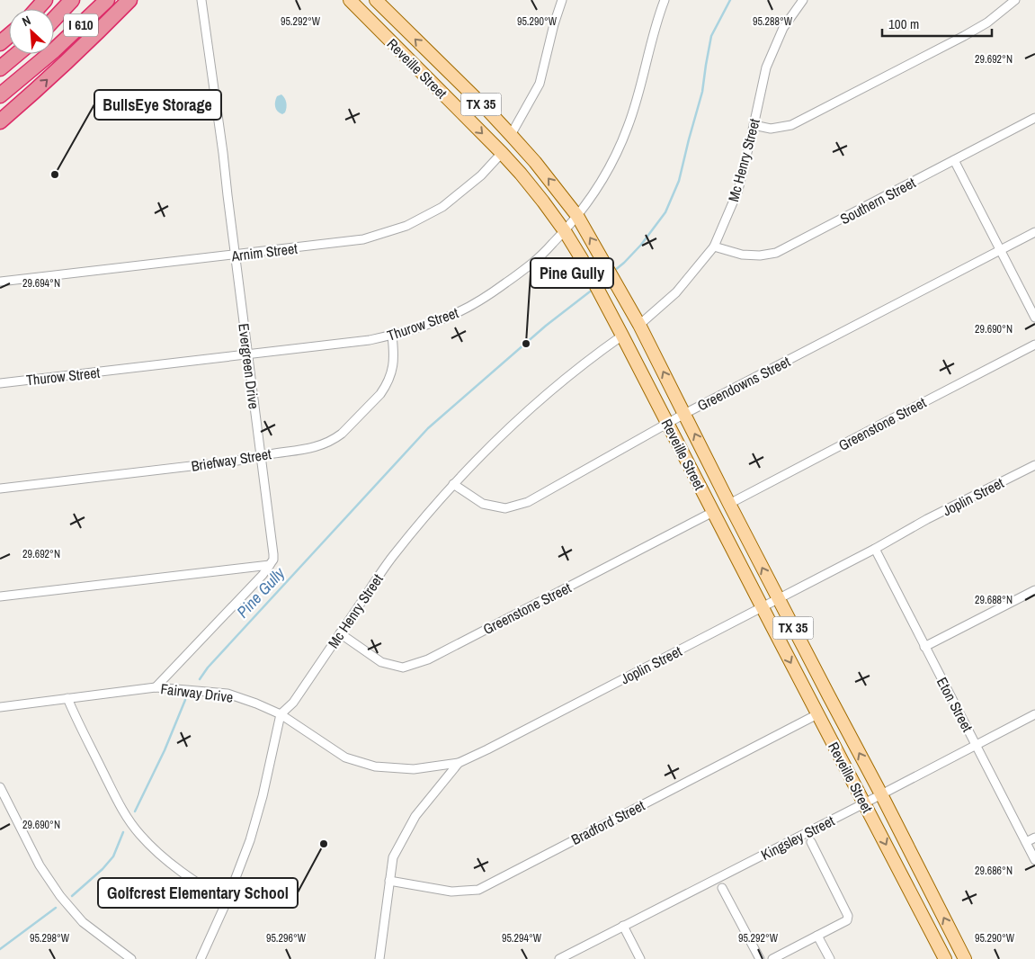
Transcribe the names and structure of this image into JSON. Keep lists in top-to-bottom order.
{
  "streets": {
    "highway": ["I 610"],
    "main road": ["Reveille Street", "TX 35"],
    "street": [
      "Mc Henry Street",
      "Southern Street",
      "Arnim Street",
      "Thurow Street",
      "Evergreen Drive",
      "Greendowns Street",
      "Greenstone Street",
      "Briefway Street",
      "Joplin Street",
      "Fairway Drive",
      "Eton Street",
      "Bradford Street",
      "Kingsley Street"
    ]
  },
  "crossings": [
    ["Reveille Street", "Mc Henry Street"],
    ["Reveille Street", "Arnim Street"],
    ["Reveille Street", "Thurow Street"],
    ["Reveille Street", "Greendowns Street"],
    ["Reveille Street", "Greenstone Street"],
    ["Reveille Street", "Joplin Street"],
    ["Reveille Street", "Bradford Street"],
    ["Reveille Street", "Kingsley Street"],
    ["Mc Henry Street", "Southern Street"],
    ["Mc Henry Street", "Greendowns Street"],
    ["Mc Henry Street", "Greenstone Street"],
    ["Mc Henry Street", "Fairway Drive"],
    ["Arnim Street", "Evergreen Drive"],
    ["Thurow Street", "Evergreen Drive"],
    ["Thurow Street", "Briefway Street"],
    ["Evergreen Drive", "Briefway Street"],
    ["Joplin Street", "Fairway Drive"],
    ["Joplin Street", "Eton Street"],
    ["Joplin Street", "Bradford Street"],
    ["Eton Street", "Kingsley Street"]
  ],
  "water": ["Pine Gully"],
  "places": ["BullsEye Storage", "Pine Gully", "Golfcrest Elementary School"],
  "scale_bar": "100 m",
  "north": "top left",
  "coordinates": [
    "95.292°W",
    "95.290°W",
    "95.288°W",
    "29.692°N",
    "29.694°N",
    "29.690°N",
    "29.688°N",
    "29.686°N",
    "95.298°W",
    "95.296°W",
    "95.294°W"
  ]
}
